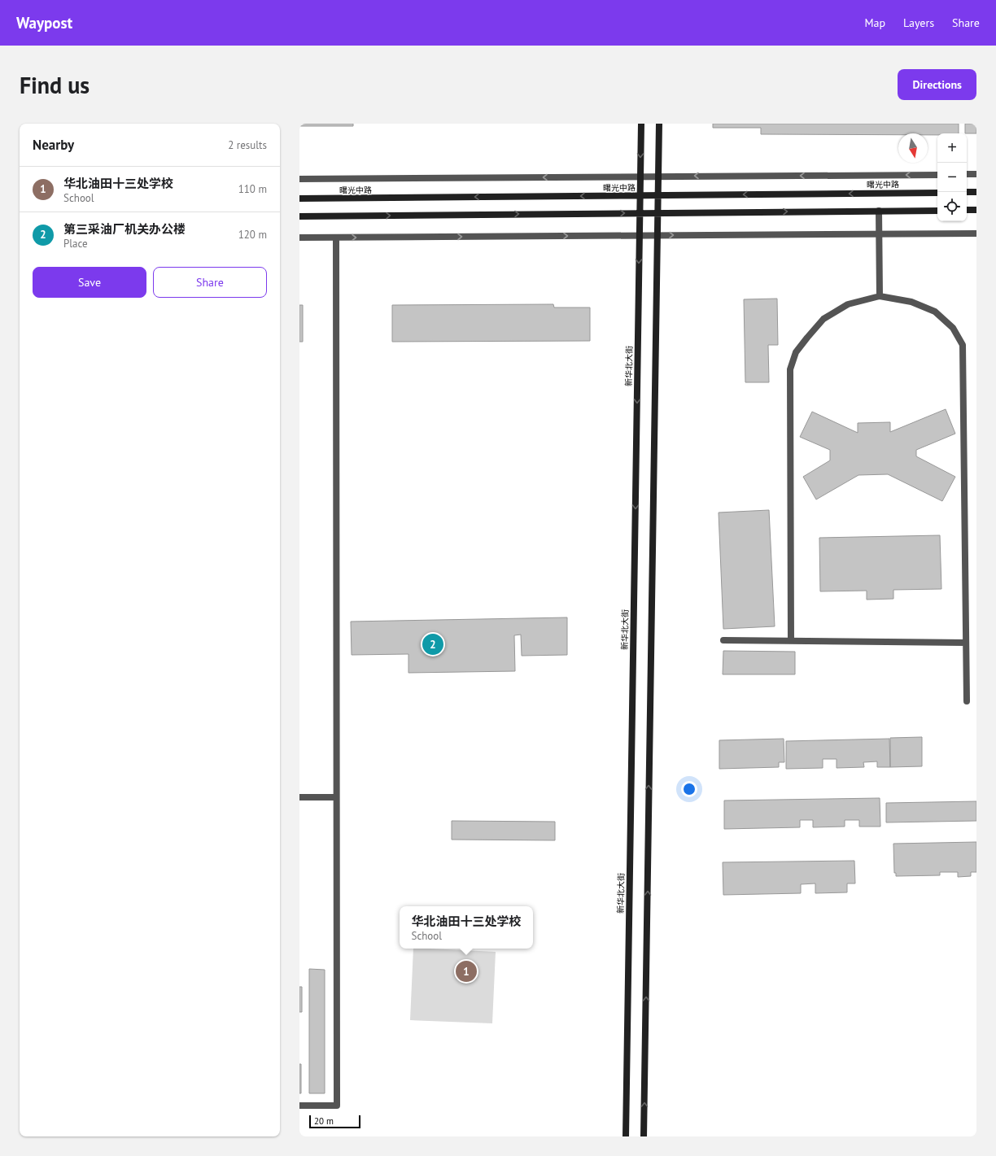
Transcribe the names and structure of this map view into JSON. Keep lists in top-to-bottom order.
{
  "streets": {
    "main road": ["曙光中路", "新华北大街"]
  },
  "crossings": [
    ["曙光中路", "新华北大街"]
  ],
  "scale_bar": "20 m",
  "north": "bottom",
  "page": {
    "header": "Waypost",
    "nav": ["Map", "Layers", "Share"],
    "buttons": [
      "Directions",
      ["Save", "Share"]
    ],
    "title": "Find us",
    "heading": ["Nearby", "2 results"],
    "map_buttons": ["+", "−"],
    "list": [
      {
        "mark": "1",
        "name": "华北油田十三处学校",
        "note": "School",
        "value": "110 m"
      },
      {
        "mark": "2",
        "name": "第三采油厂机关办公楼",
        "note": "Place",
        "value": "120 m"
      }
    ],
    "pins": ["2", "1"],
    "popup": ["华北油田十三处学校", "School"],
    "scale": "20 m"
  }
}
